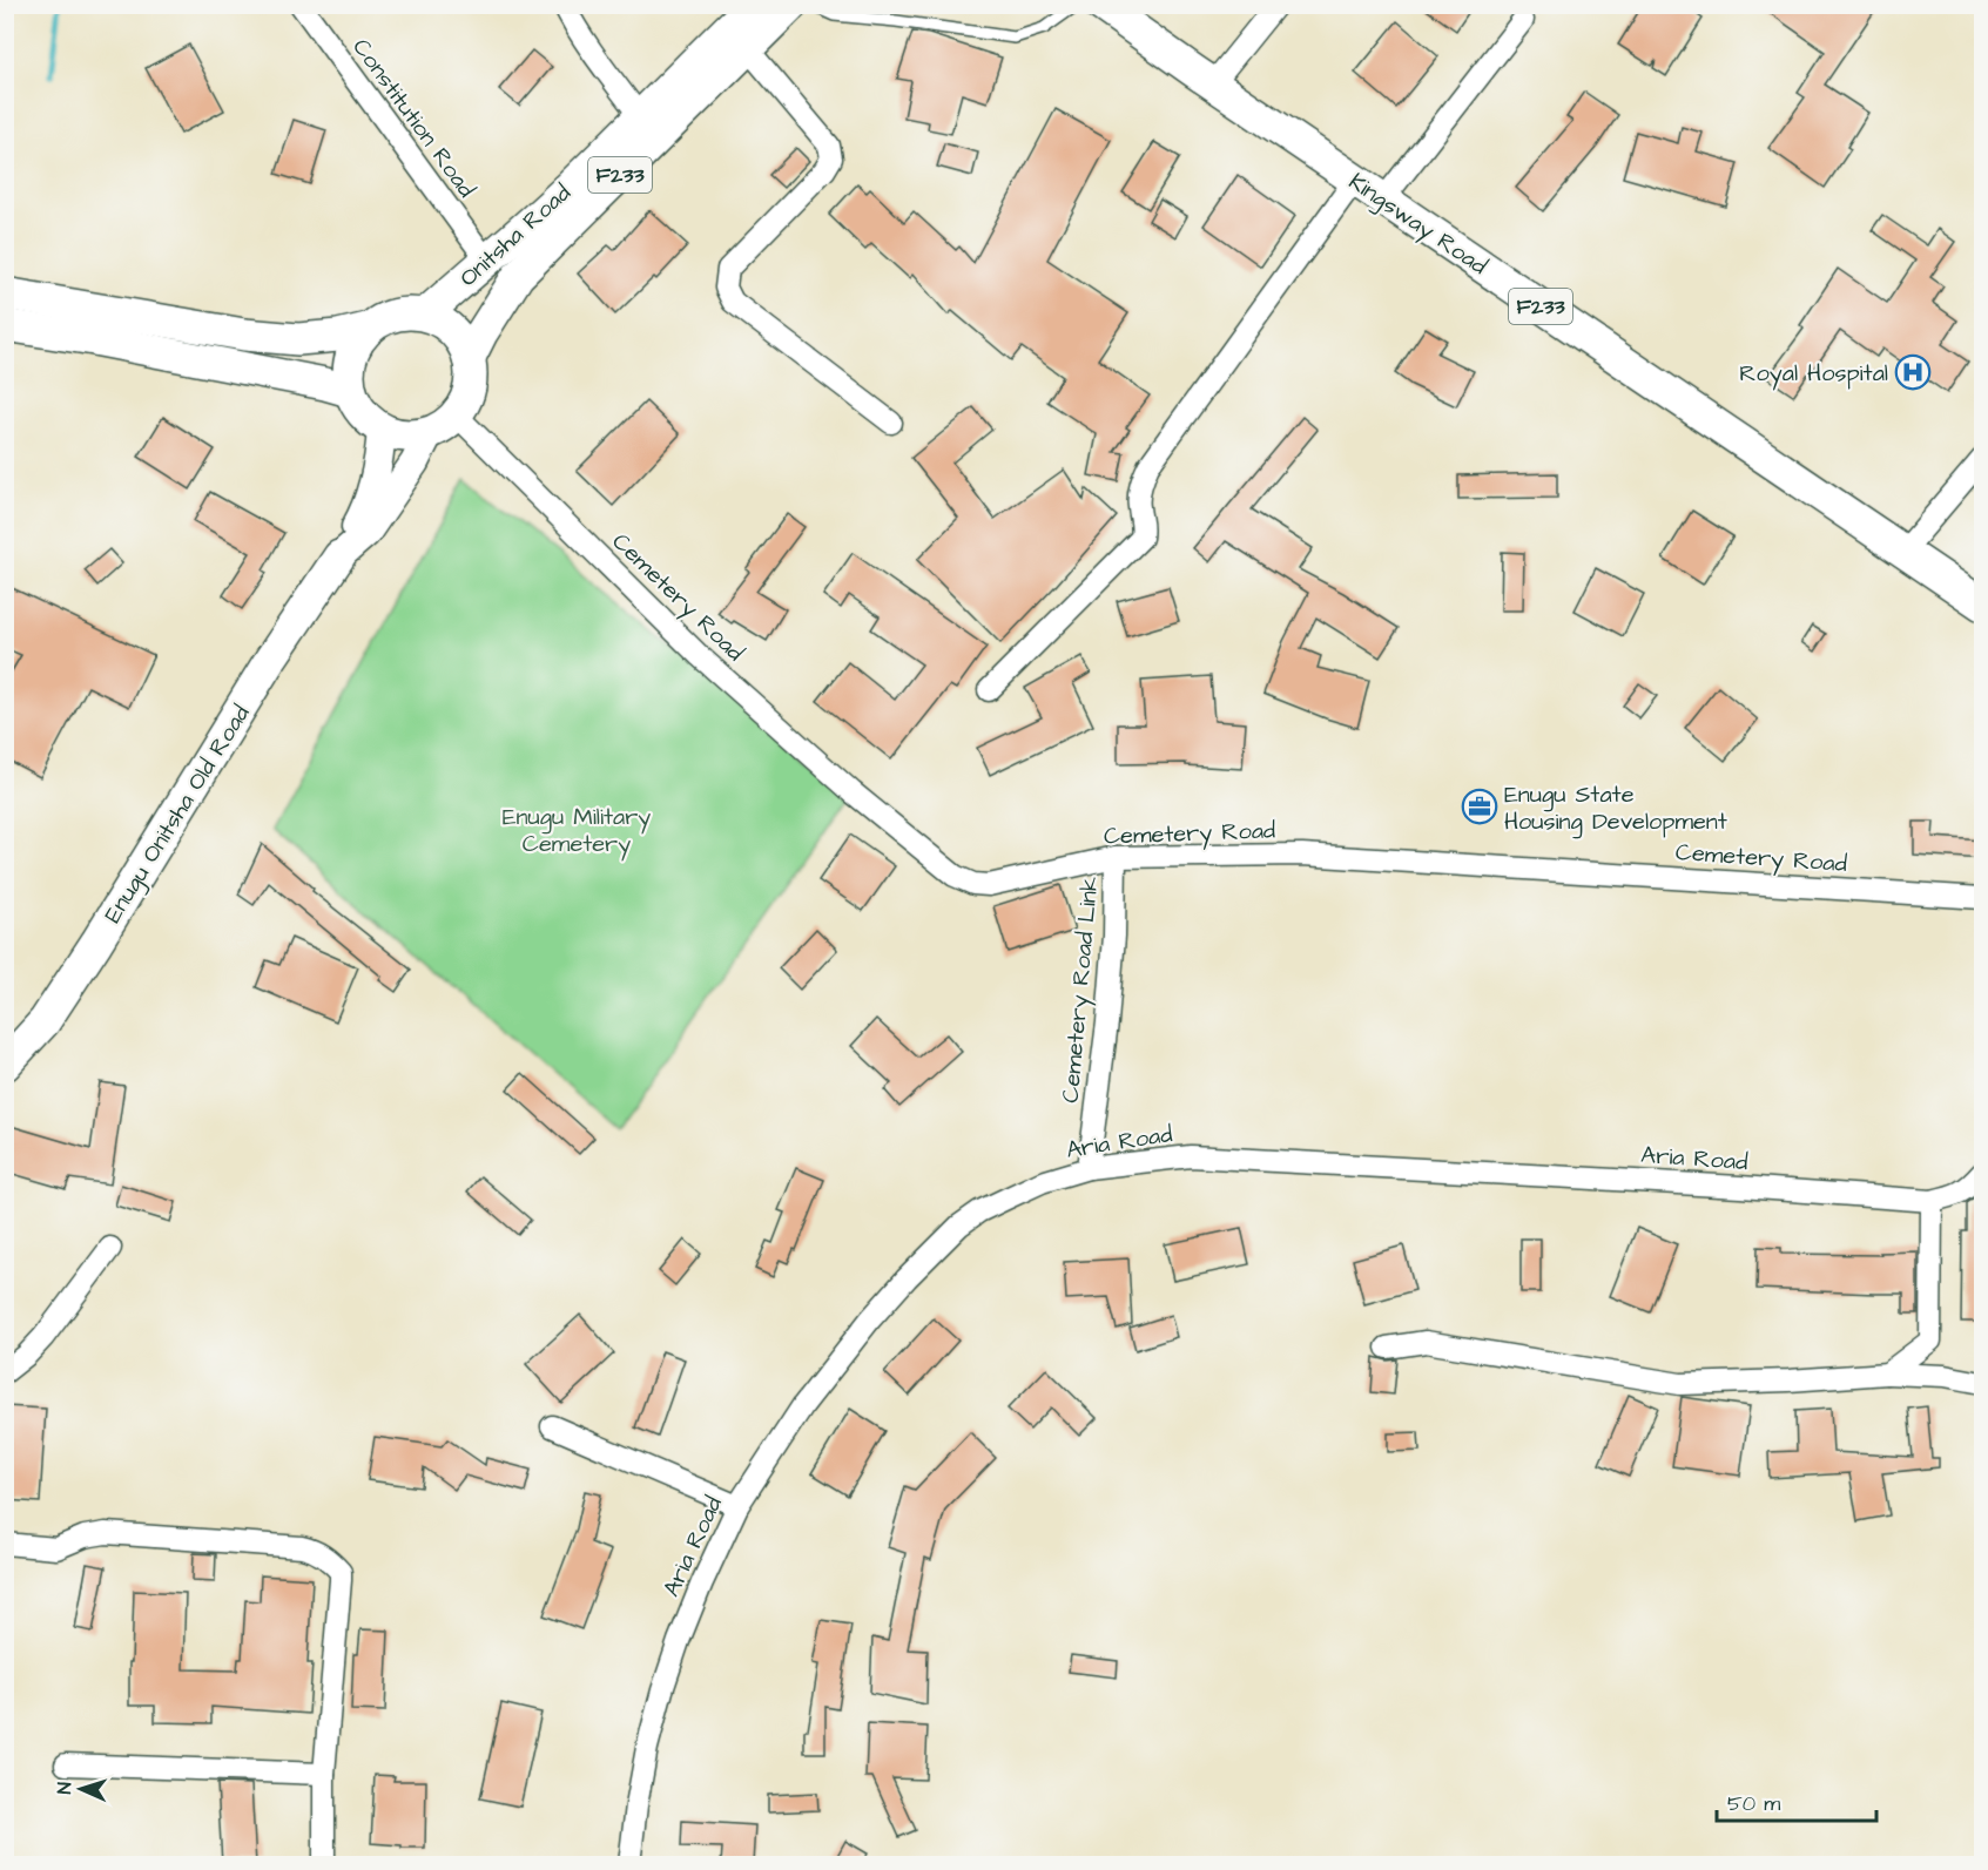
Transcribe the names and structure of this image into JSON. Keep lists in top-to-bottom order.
{
  "streets": {
    "main road": [
      "F233",
      "Kingsway Road",
      "Onitsha Road",
      "Enugu Onitsha Old Road"
    ],
    "street": [
      "Constitution Road",
      "Cemetery Road",
      "Cemetery Road Link",
      "Aria Road"
    ]
  },
  "crossings": [
    ["Constitution Road", "Onitsha Road"],
    ["F233", "Onitsha Road"],
    ["F233", "Cemetery Road"],
    ["Onitsha Road", "Cemetery Road"],
    ["Cemetery Road", "Cemetery Road Link"],
    ["Cemetery Road Link", "Aria Road"]
  ],
  "parks": ["Enugu Military Cemetery"],
  "places": {
    "hospital": ["Royal Hospital"],
    "office": ["Enugu State Housing Development"]
  },
  "scale_bar": "50 m",
  "north": "left"
}
